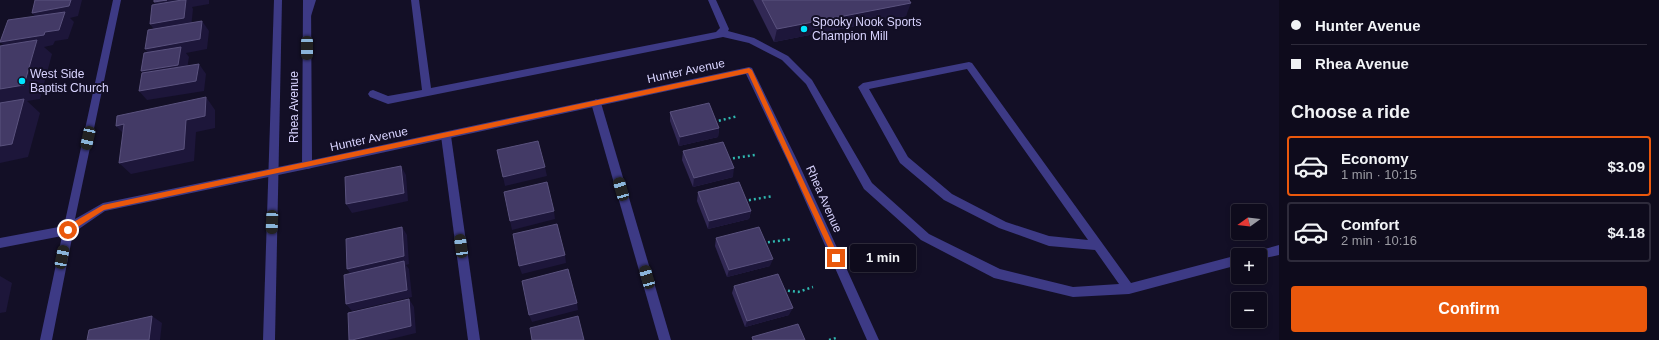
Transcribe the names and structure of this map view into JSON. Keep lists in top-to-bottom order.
{
  "streets": {
    "street": ["Hunter Avenue", "Rhea Avenue"]
  },
  "crossings": [
    ["Hunter Avenue", "Rhea Avenue"]
  ],
  "places": ["Spooky Nook Sports Champion Mill", "West Side Baptist Church"],
  "north": "left",
  "page": {
    "banner": ["Hunter Avenue", "Rhea Avenue"],
    "heading": "Choose a ride",
    "list": [
      {
        "name": "Economy",
        "note": "1 min · 10:15",
        "value": "$3.09"
      },
      {
        "name": "Comfort",
        "note": "2 min · 10:16",
        "value": "$4.18"
      }
    ],
    "map_buttons": ["+", "−"],
    "bubble": "1 min",
    "buttons": "Confirm"
  }
}
